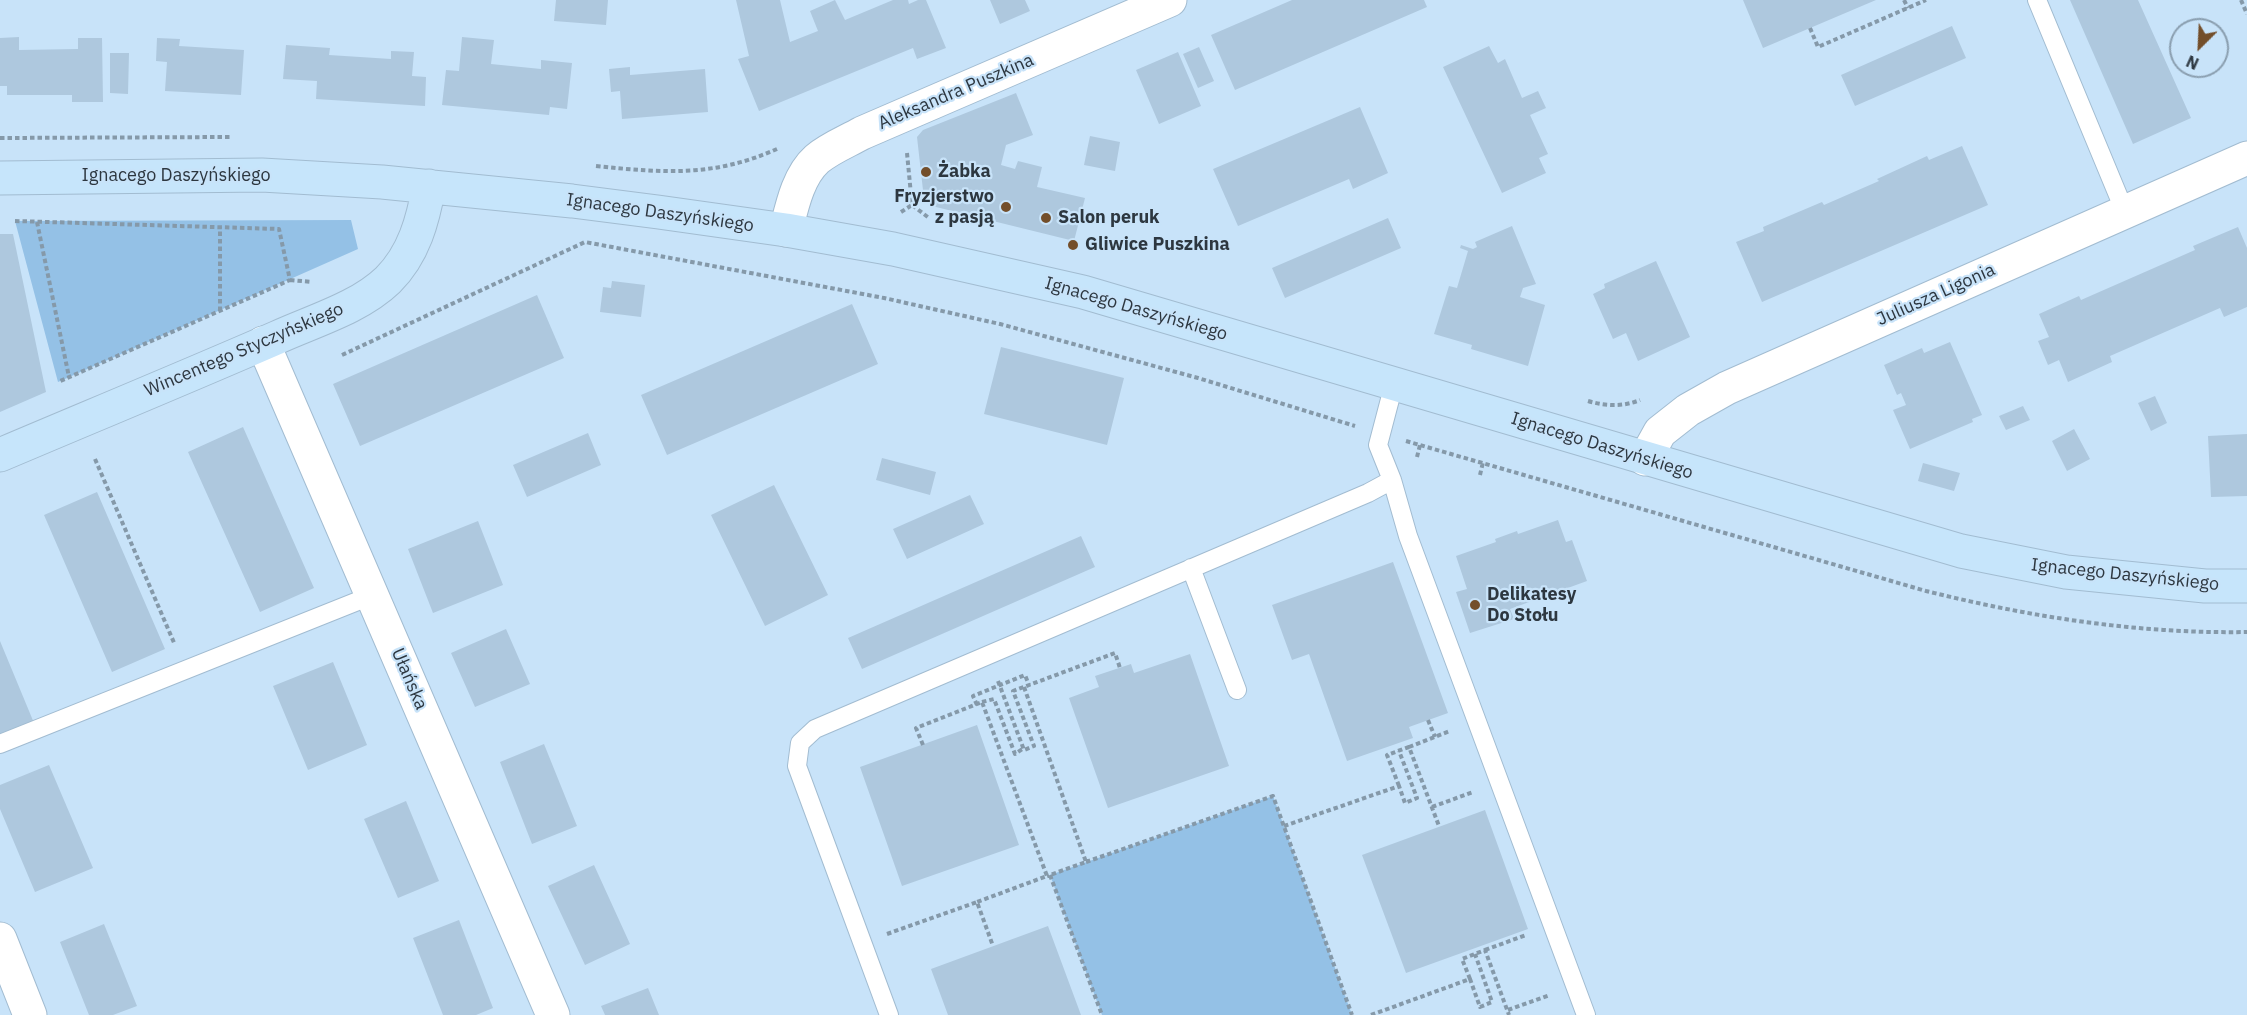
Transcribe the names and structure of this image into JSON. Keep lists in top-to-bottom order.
{
  "streets": {
    "street": [
      "Aleksandra Puszkina",
      "Ignacego Daszyńskiego",
      "Juliusza Ligonia",
      "Wincentego Styczyńskiego",
      "Ułańska"
    ]
  },
  "crossings": [
    ["Aleksandra Puszkina", "Ignacego Daszyńskiego"],
    ["Ignacego Daszyńskiego", "Juliusza Ligonia"],
    ["Ignacego Daszyńskiego", "Wincentego Styczyńskiego"],
    ["Wincentego Styczyńskiego", "Ułańska"]
  ],
  "places": [
    "Żabka",
    "Fryzjerstwo z pasją",
    "Salon peruk",
    "Gliwice Puszkina",
    "Delikatesy Do Stołu"
  ],
  "north": "bottom left"
}
